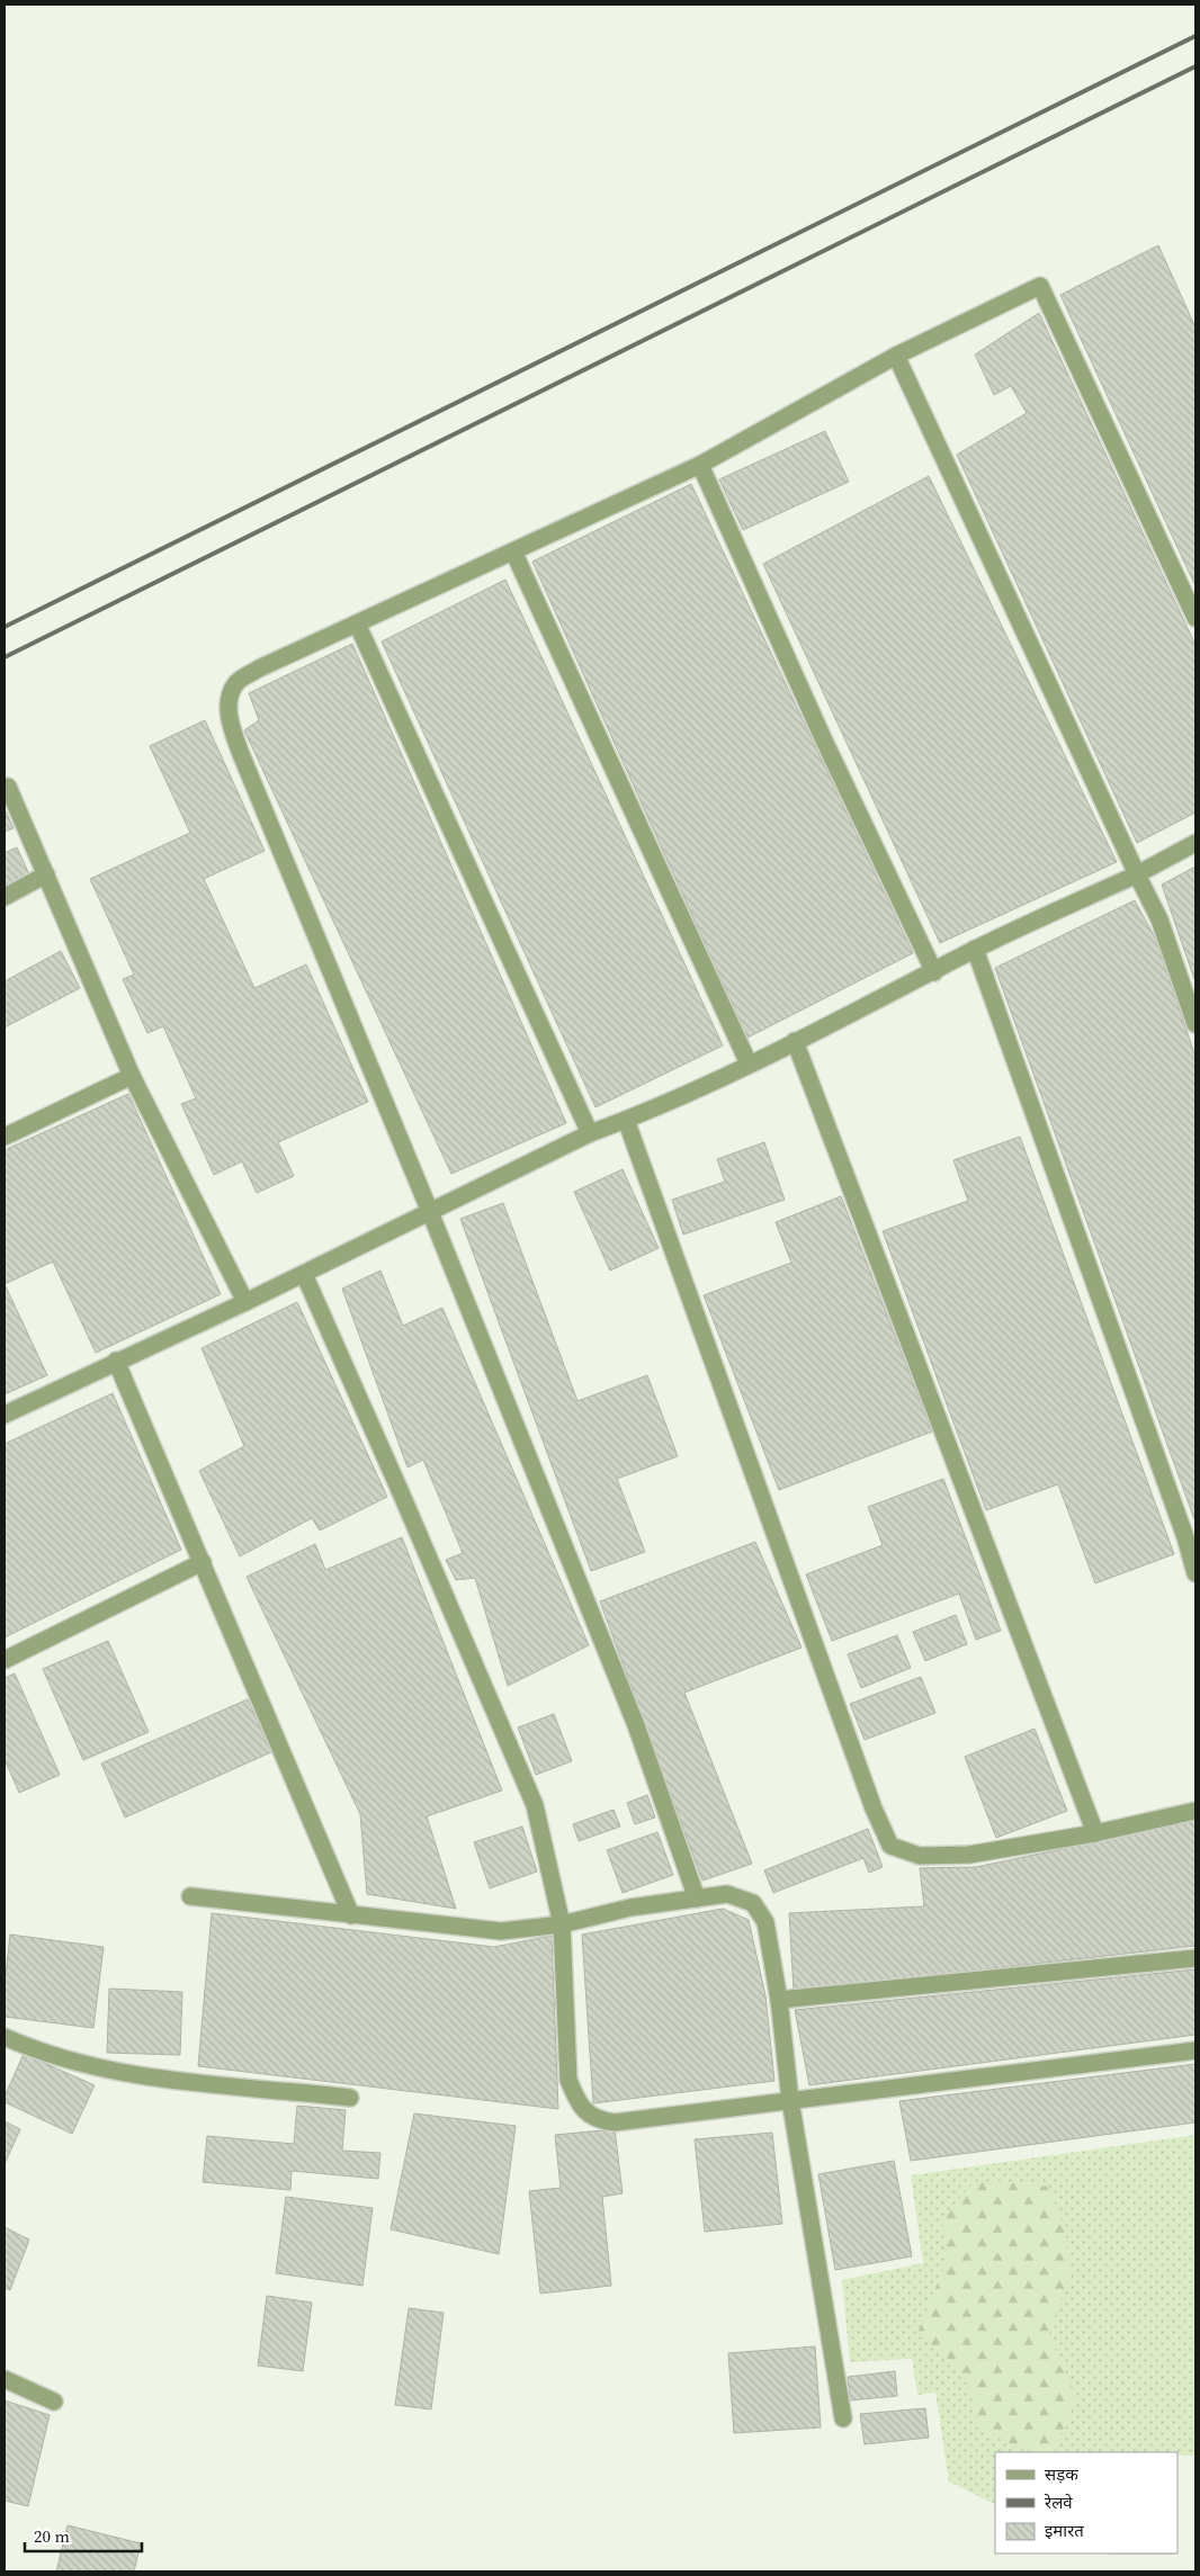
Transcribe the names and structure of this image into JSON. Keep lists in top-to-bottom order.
{
  "legend": ["सड़क", "रेलवे", "इमारत"],
  "scale_bar": "20 m"
}
